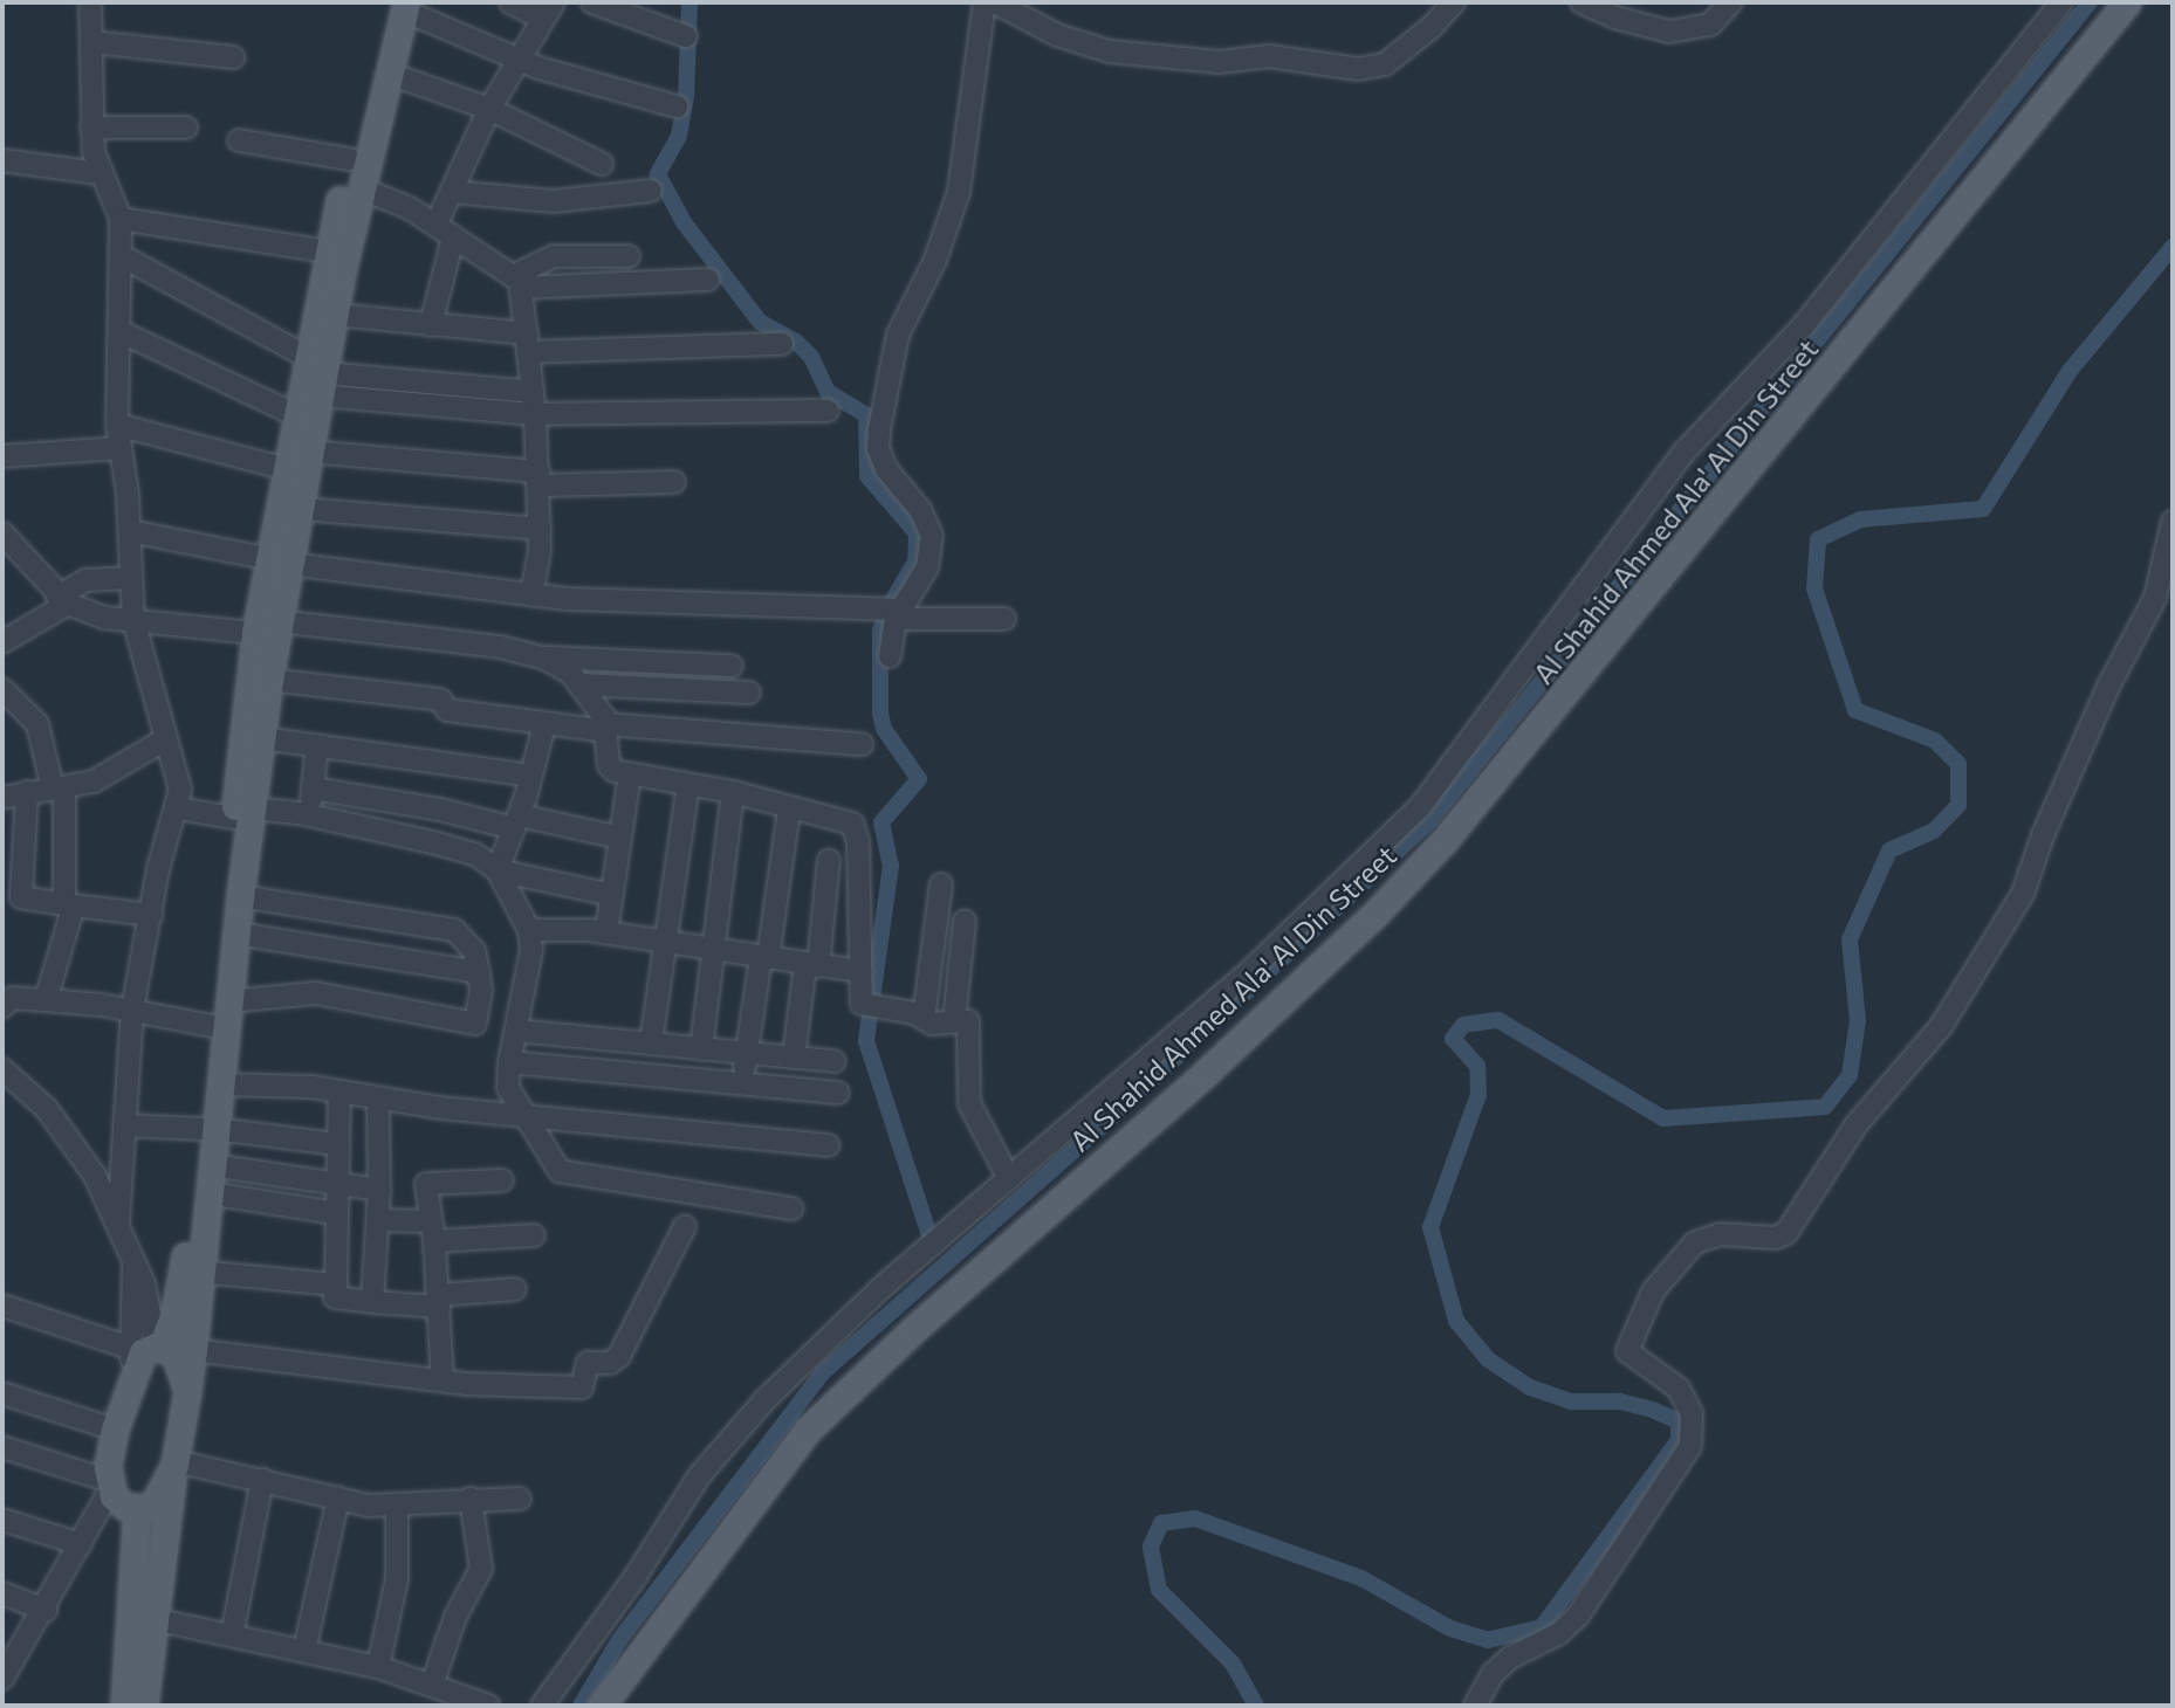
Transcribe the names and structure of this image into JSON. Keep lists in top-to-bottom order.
{
  "streets": {
    "main road": ["Al Shahid Ahmed Ala' Al Din Street"]
  }
}
